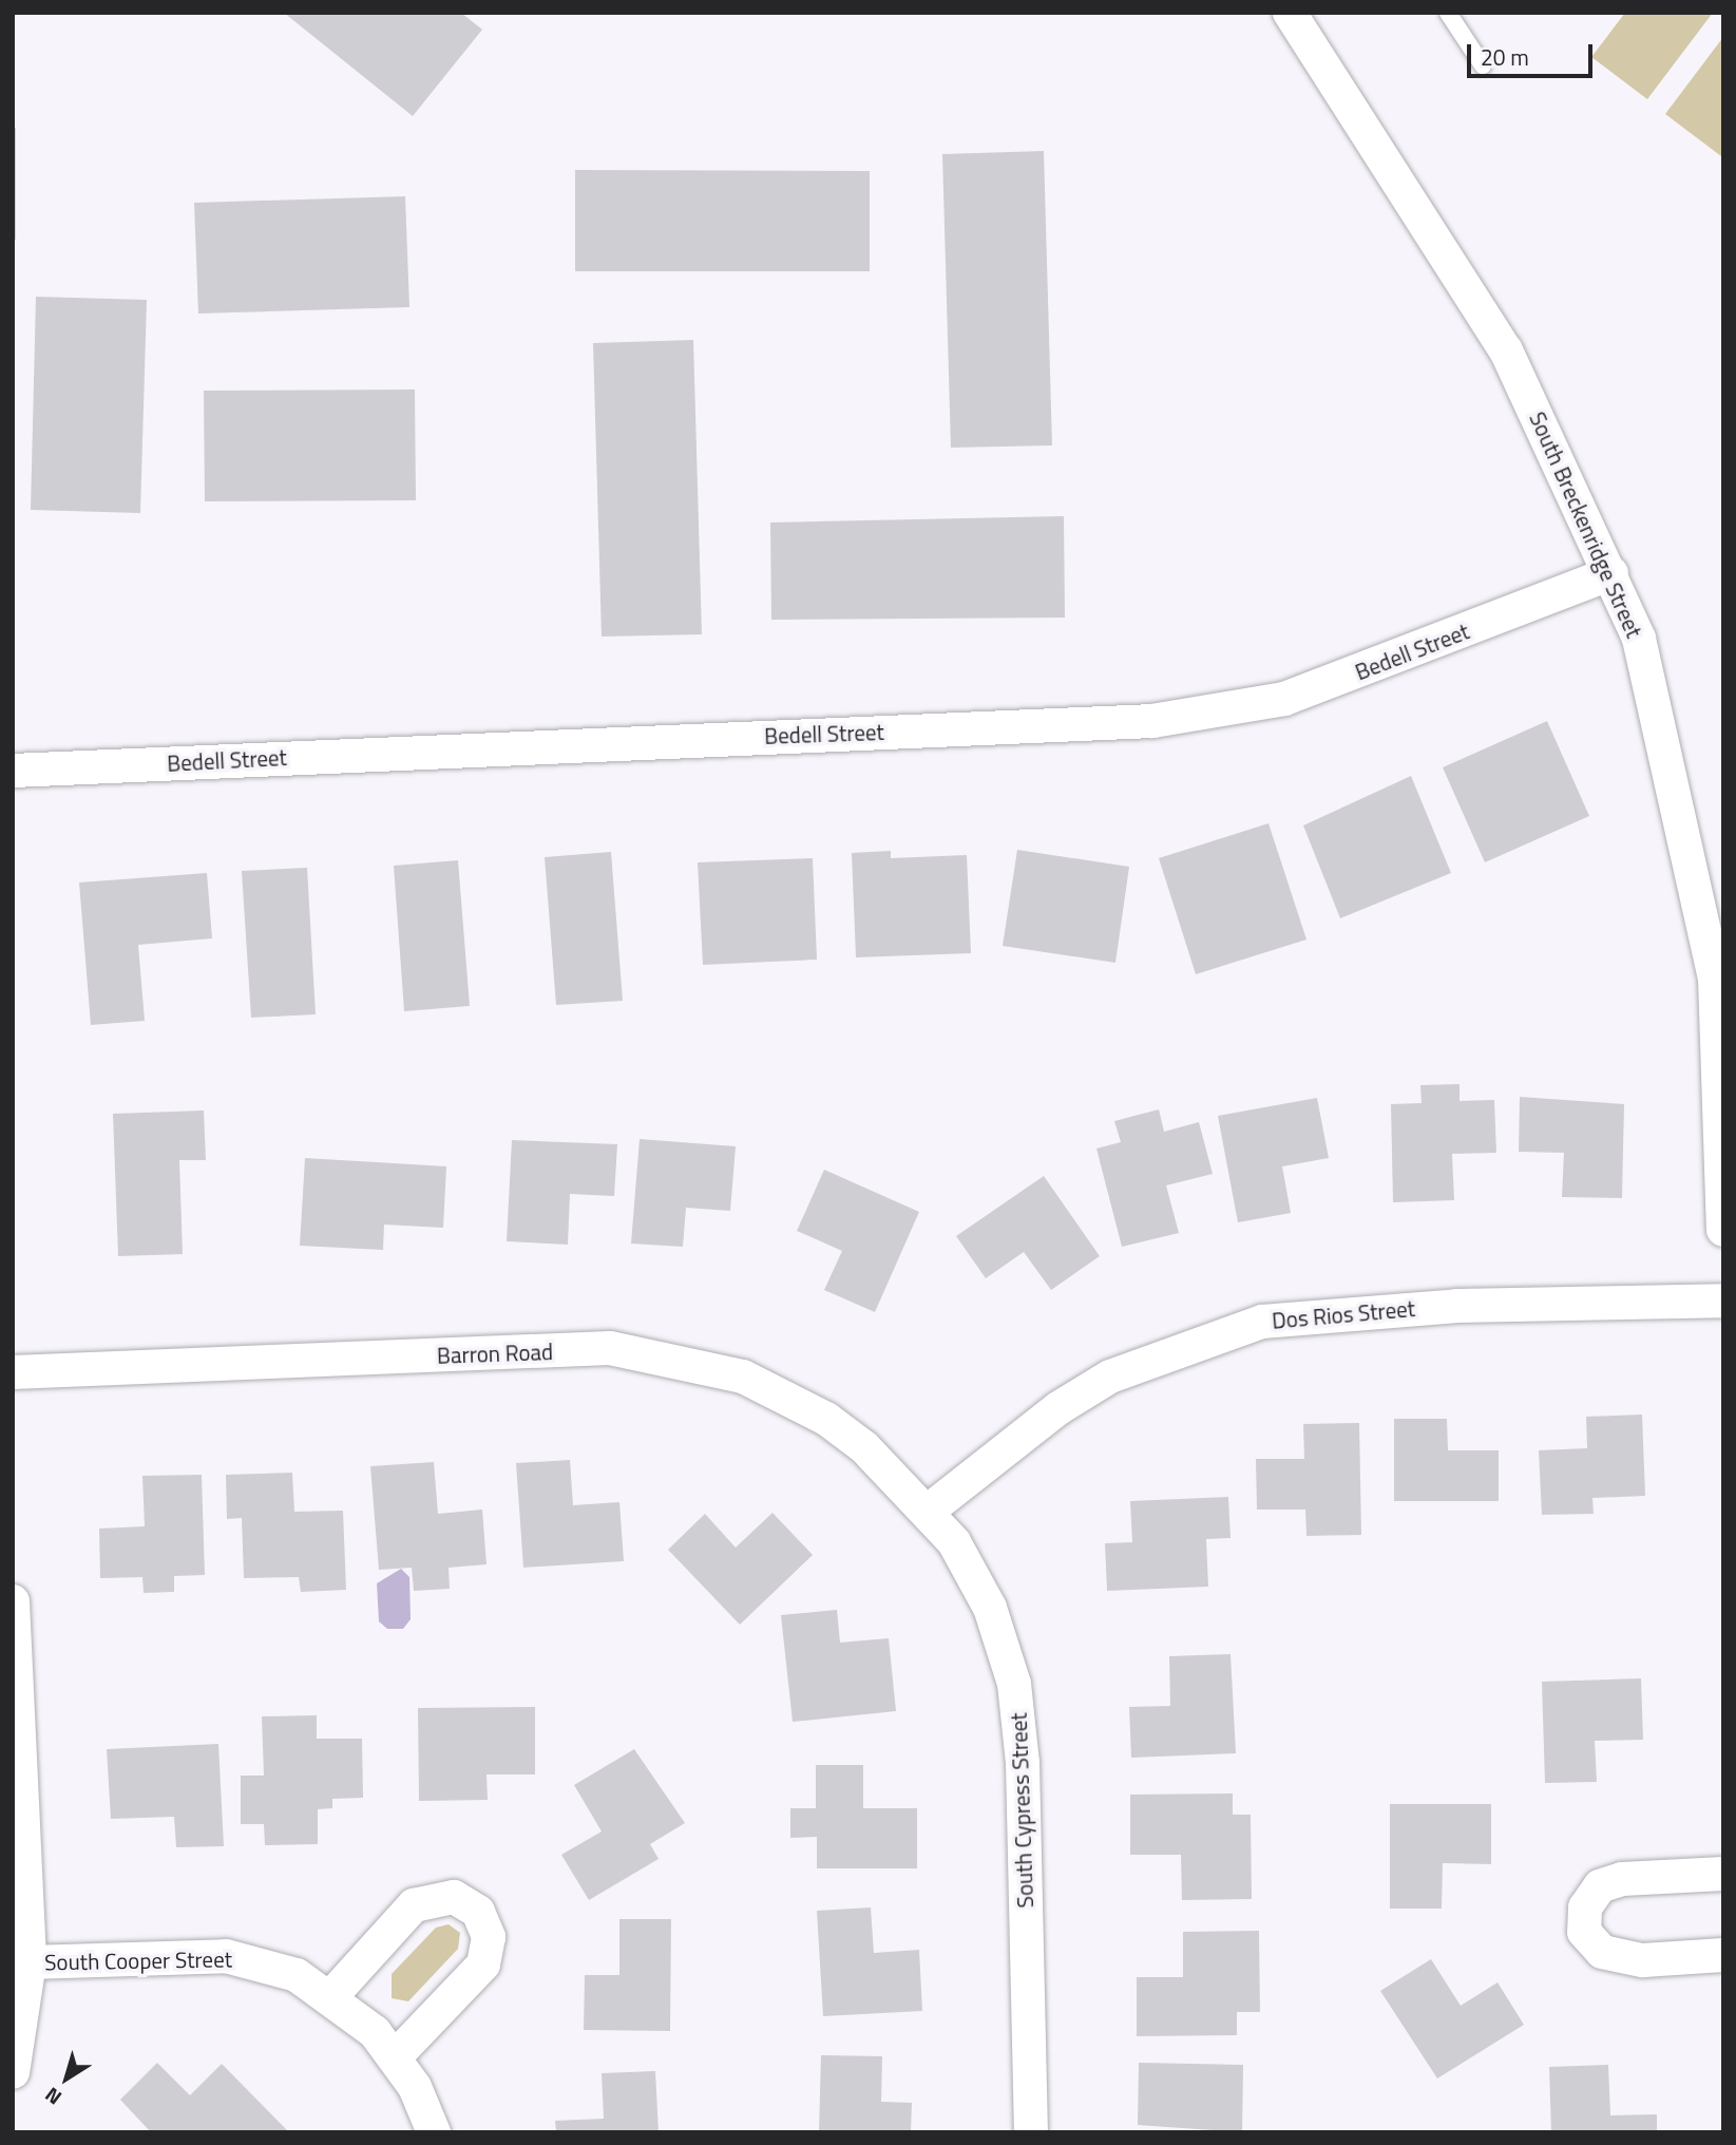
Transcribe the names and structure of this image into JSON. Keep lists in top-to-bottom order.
{
  "streets": {
    "street": [
      "South Breckenridge Street",
      "Bedell Street",
      "Dos Rios Street",
      "Barron Road",
      "South Cypress Street",
      "South Cooper Street"
    ]
  },
  "crossings": [
    ["South Breckenridge Street", "Bedell Street"],
    ["Dos Rios Street", "Barron Road"],
    ["Dos Rios Street", "South Cypress Street"],
    ["Barron Road", "South Cypress Street"]
  ],
  "scale_bar": "20 m",
  "north": "bottom left"
}
